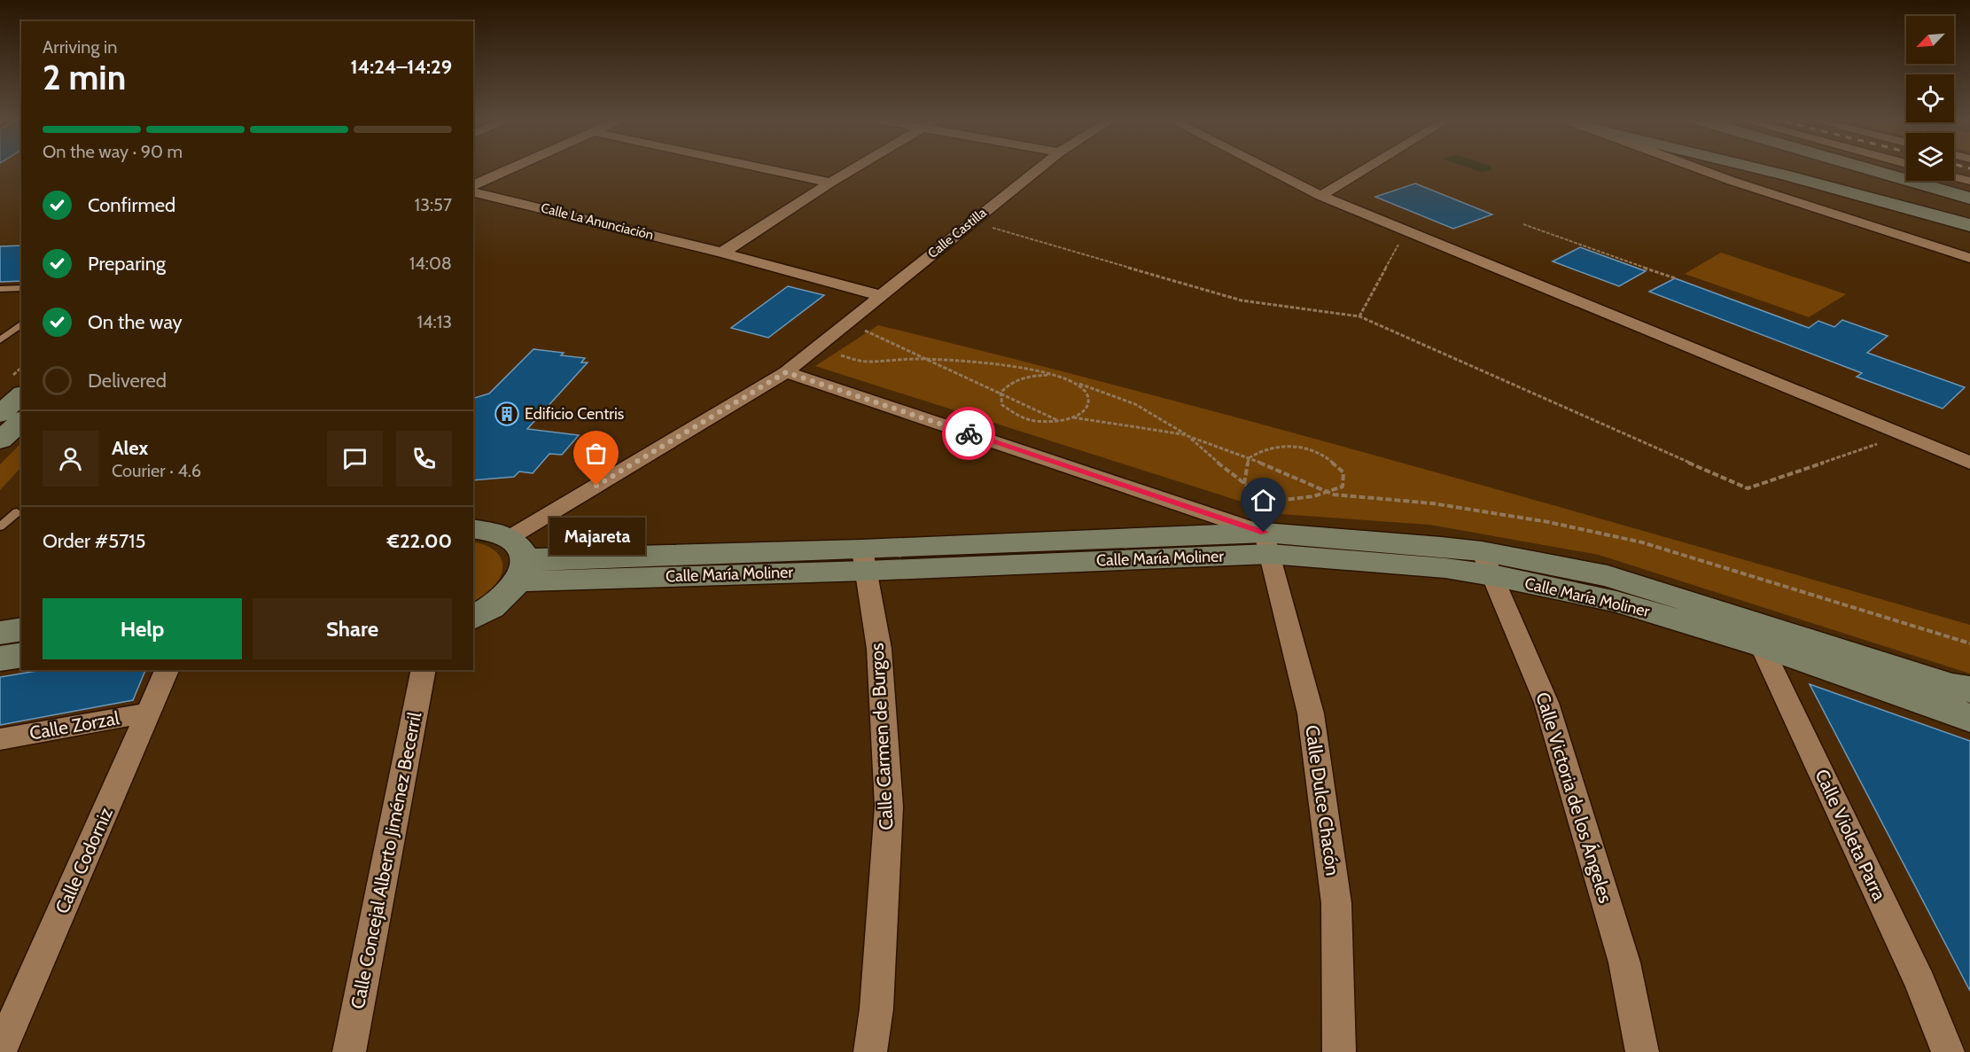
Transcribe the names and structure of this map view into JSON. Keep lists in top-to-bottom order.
{
  "streets": {
    "main road": ["Calle María Moliner"],
    "street": [
      "Calle La Anunciación",
      "Calle Castilla",
      "Calle Zorzal",
      "Calle Carmen de Burgos",
      "Calle Victoria de los Ángeles",
      "Calle Dulce Chacón",
      "Calle Violeta Parra",
      "Calle Codorniz",
      "Calle Concejal Alberto Jiménez Becerril"
    ]
  },
  "crossings": [
    ["Calle La Anunciación", "Calle Castilla"],
    ["Calle Castilla", "Calle María Moliner"],
    ["Calle María Moliner", "Calle Carmen de Burgos"],
    ["Calle María Moliner", "Calle Victoria de los Ángeles"],
    ["Calle María Moliner", "Calle Dulce Chacón"],
    ["Calle María Moliner", "Calle Violeta Parra"],
    ["Calle Zorzal", "Calle Codorniz"]
  ],
  "places": {
    "building": ["Edificio Centris"],
    "other": ["Majareta"]
  },
  "north": "bottom left",
  "page": {
    "heading": ["2 min", "Arriving in", "14:24–14:29"],
    "panel": [
      "Alex",
      "Courier · 4.6",
      "Order #5715",
      "€22.00"
    ],
    "bar": "On the way · 90 m",
    "list": [
      ["Confirmed", "13:57"],
      ["Preparing", "14:08"],
      ["On the way", "14:13"],
      "Delivered"
    ],
    "bubble": "Majareta",
    "buttons": ["Help", "Share"]
  }
}
